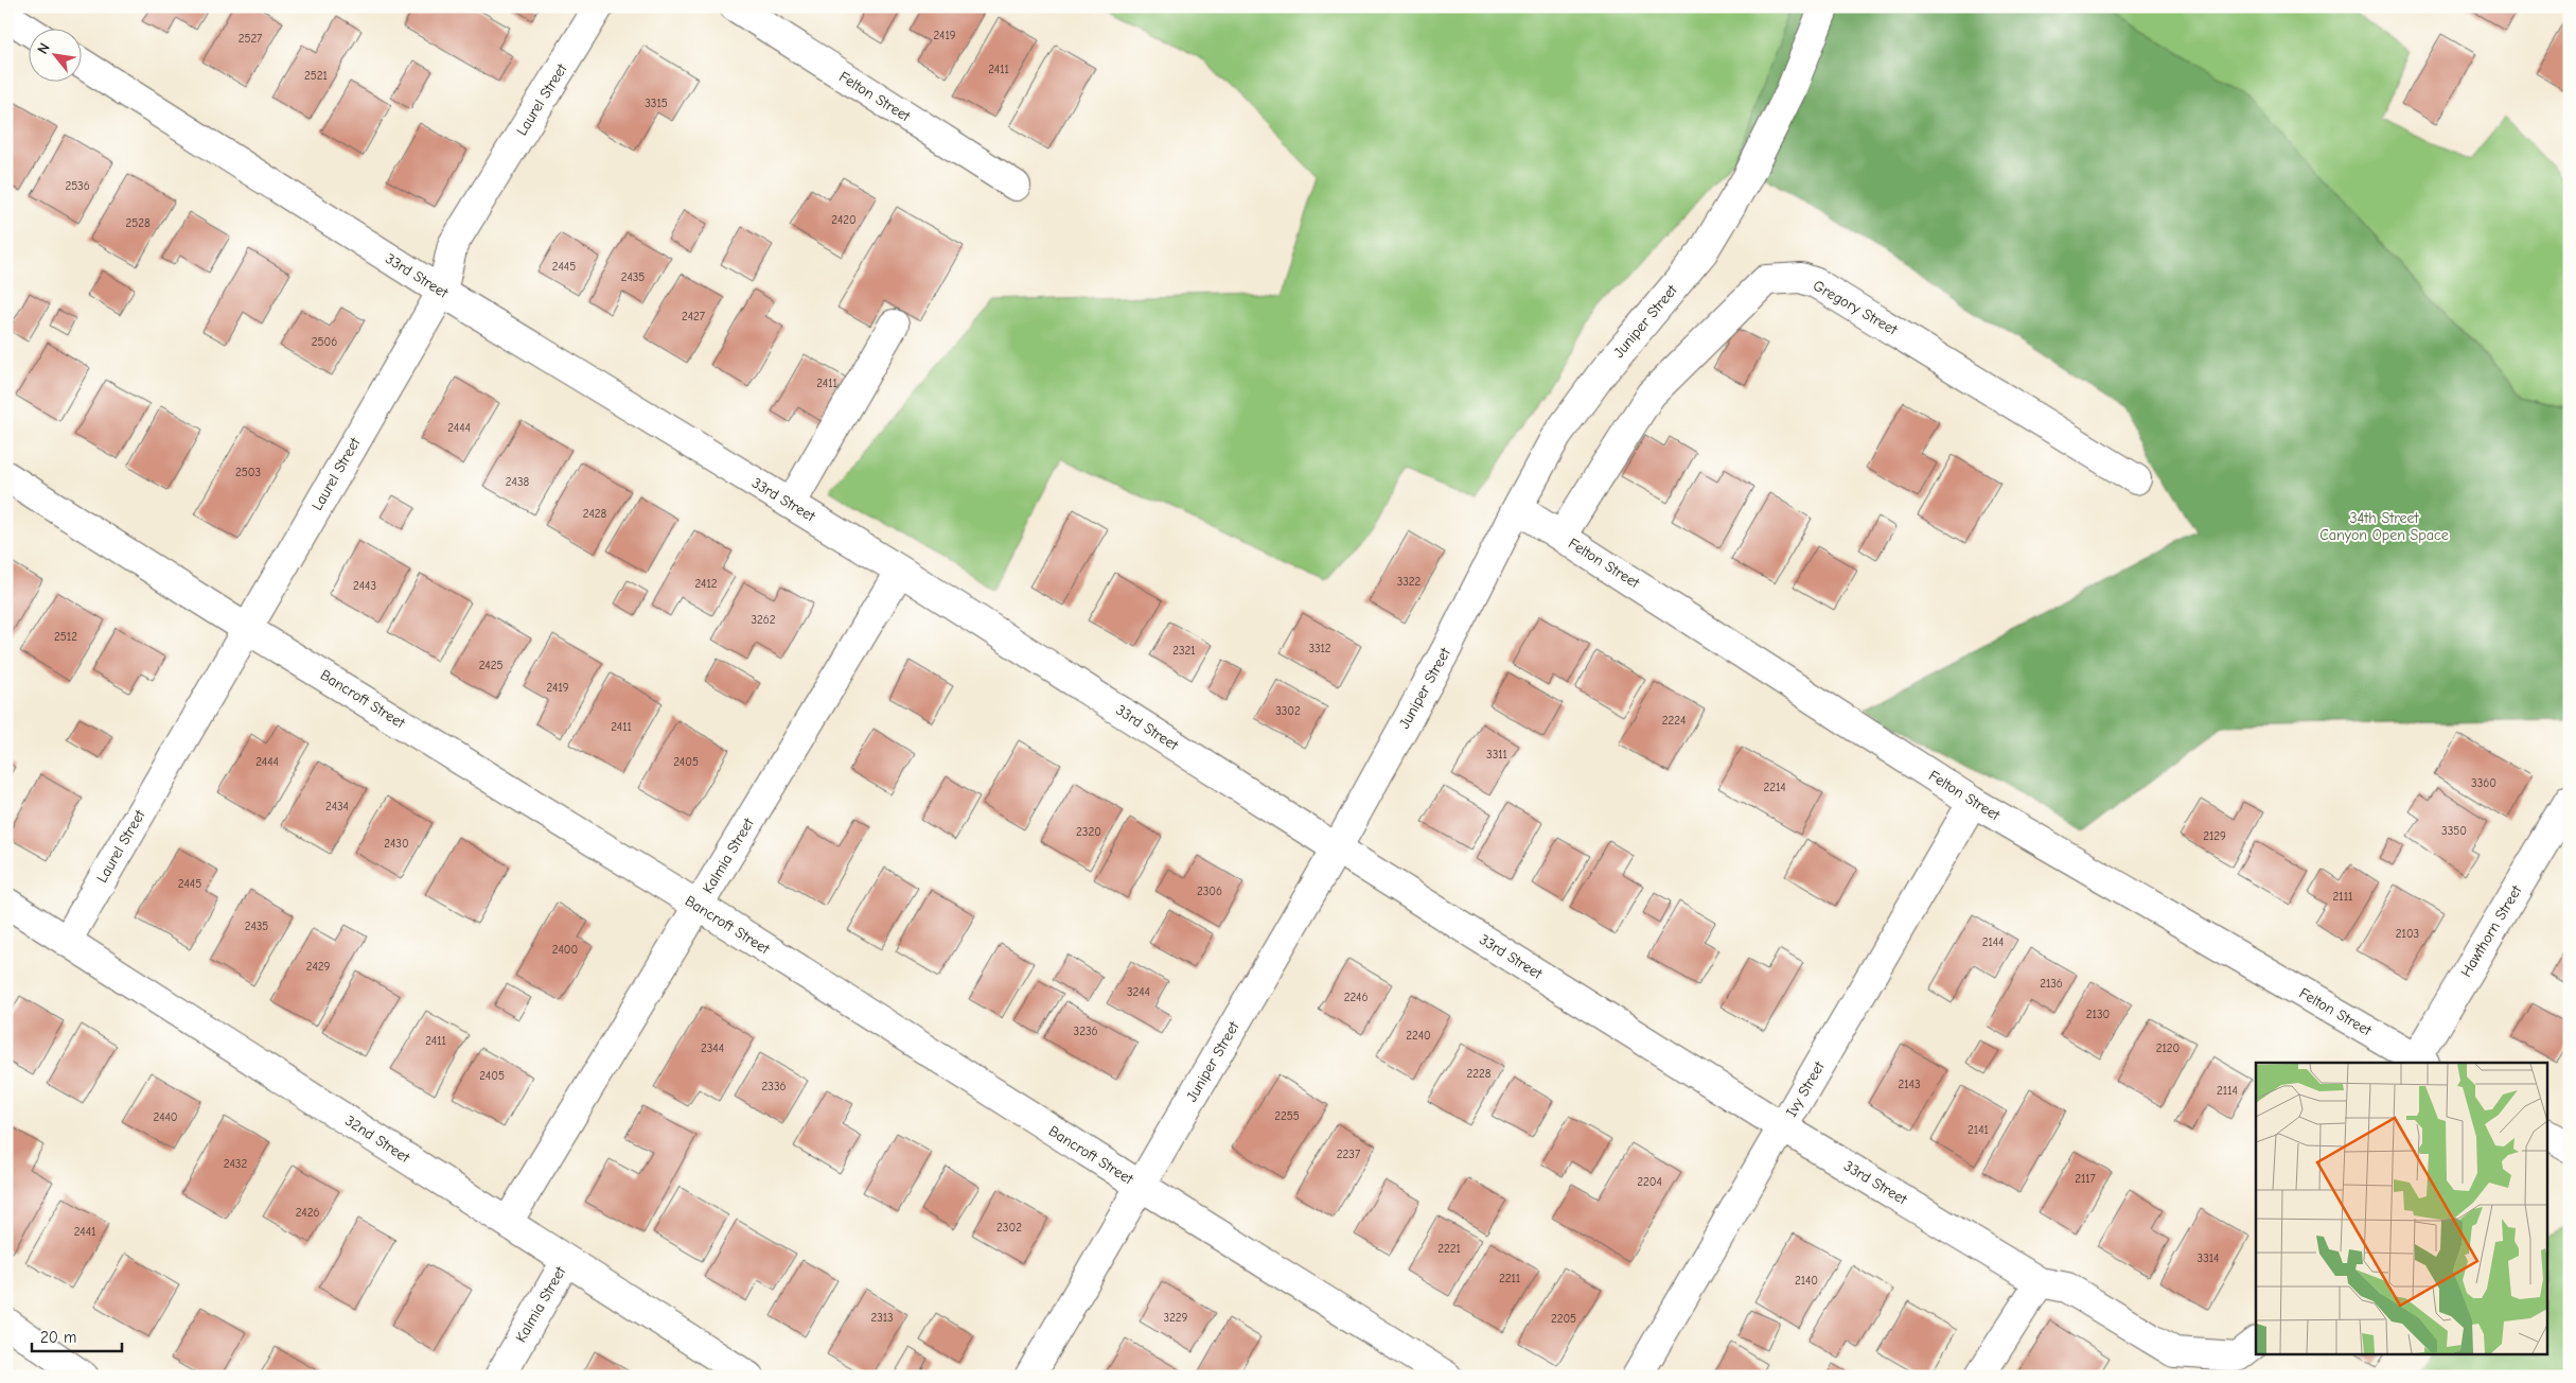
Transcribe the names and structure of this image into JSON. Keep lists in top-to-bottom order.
{
  "streets": {
    "street": [
      "Felton Street",
      "Laurel Street",
      "33rd Street",
      "Gregory Street",
      "Juniper Street",
      "Bancroft Street",
      "Kalmia Street",
      "Hawthorn Street",
      "Ivy Street",
      "32nd Street"
    ]
  },
  "crossings": [
    ["Felton Street", "Gregory Street"],
    ["Felton Street", "Juniper Street"],
    ["Felton Street", "Hawthorn Street"],
    ["Felton Street", "Ivy Street"],
    ["Laurel Street", "33rd Street"],
    ["Laurel Street", "Bancroft Street"],
    ["Laurel Street", "32nd Street"],
    ["33rd Street", "Juniper Street"],
    ["33rd Street", "Kalmia Street"],
    ["33rd Street", "Ivy Street"],
    ["Juniper Street", "Bancroft Street"],
    ["Bancroft Street", "Kalmia Street"],
    ["Kalmia Street", "32nd Street"]
  ],
  "parks": ["34th Street Canyon Open Space"],
  "house_numbers": [
    "2419",
    "2527",
    "2411",
    "2521",
    "3315",
    "2536",
    "2420",
    "2528",
    "2445",
    "2435",
    "2427",
    "2506",
    "2411",
    "2444",
    "2503",
    "2438",
    "2428",
    "3322",
    "2412",
    "2443",
    "3262",
    "2512",
    "3312",
    "2321",
    "2425",
    "2419",
    "3302",
    "2224",
    "2411",
    "3311",
    "2444",
    "2405",
    "3360",
    "2214",
    "2434",
    "3350",
    "2320",
    "2129",
    "2430",
    "2445",
    "2306",
    "2111",
    "2435",
    "2103",
    "2144",
    "2400",
    "2429",
    "2136",
    "3244",
    "2246",
    "2130",
    "3236",
    "2240",
    "2411",
    "2344",
    "2120",
    "2228",
    "2405",
    "2143",
    "2336",
    "2114",
    "2255",
    "2440",
    "2141",
    "2237",
    "2432",
    "2117",
    "2204",
    "2426",
    "2302",
    "2441",
    "2221",
    "3314",
    "2211",
    "2140",
    "2313",
    "3229",
    "2205"
  ],
  "scale_bar": "20 m",
  "north": "top left"
}
